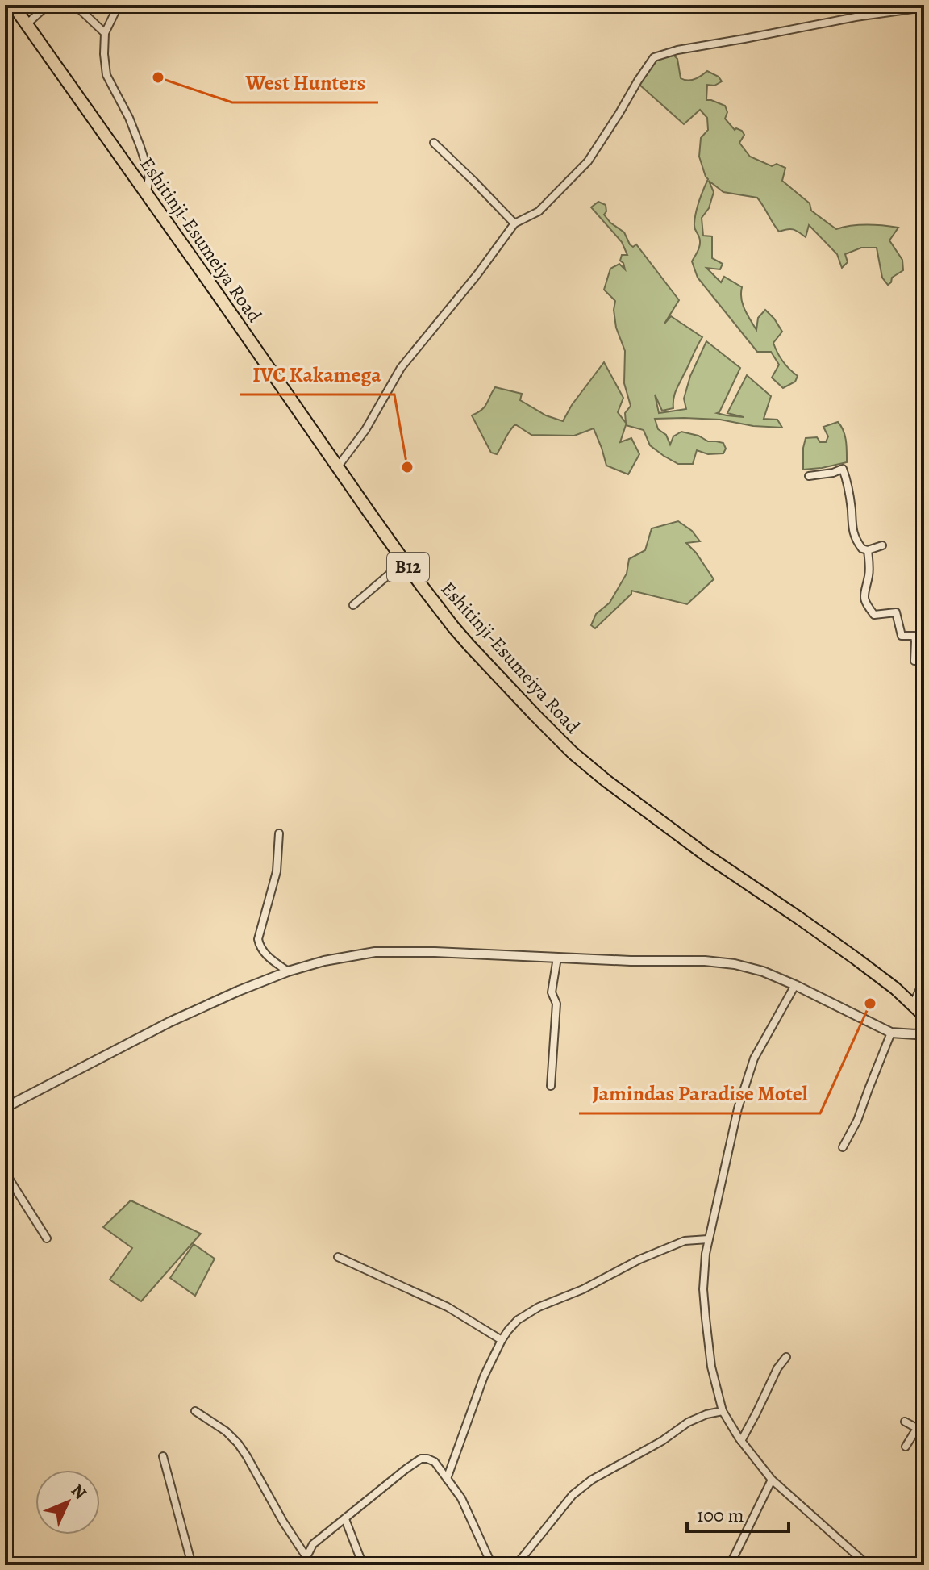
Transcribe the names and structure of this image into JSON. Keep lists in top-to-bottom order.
{
  "streets": {
    "highway": ["Eshitinji-Esumeiya Road", "B12"]
  },
  "places": ["West Hunters", "IVC Kakamega", "Jamindas Paradise Motel"],
  "scale_bar": "100 m",
  "north": "top right"
}
